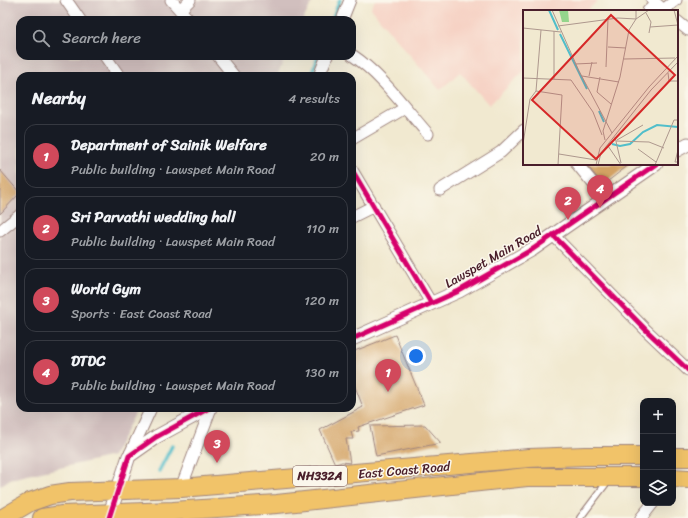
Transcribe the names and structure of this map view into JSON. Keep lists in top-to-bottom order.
{
  "streets": {
    "highway": ["East Coast Road", "NH332A"],
    "street": ["Lawspet Main Road"]
  },
  "page": {
    "search": "Search here",
    "heading": ["Nearby", "4 results"],
    "list": [
      {
        "mark": "1",
        "name": "Department of Sainik Welfare",
        "note": "Public building · Lawspet Main Road",
        "value": "20 m"
      },
      {
        "mark": "2",
        "name": "Sri Parvathi wedding hall",
        "note": "Public building · Lawspet Main Road",
        "value": "110 m"
      },
      {
        "mark": "3",
        "name": "World Gym",
        "note": "Sports · East Coast Road",
        "value": "120 m"
      },
      {
        "mark": "4",
        "name": "DTDC",
        "note": "Public building · Lawspet Main Road",
        "value": "130 m"
      }
    ],
    "pins": [
      "4",
      "2",
      "1",
      "3"
    ],
    "map_buttons": ["+", "−"]
  }
}
